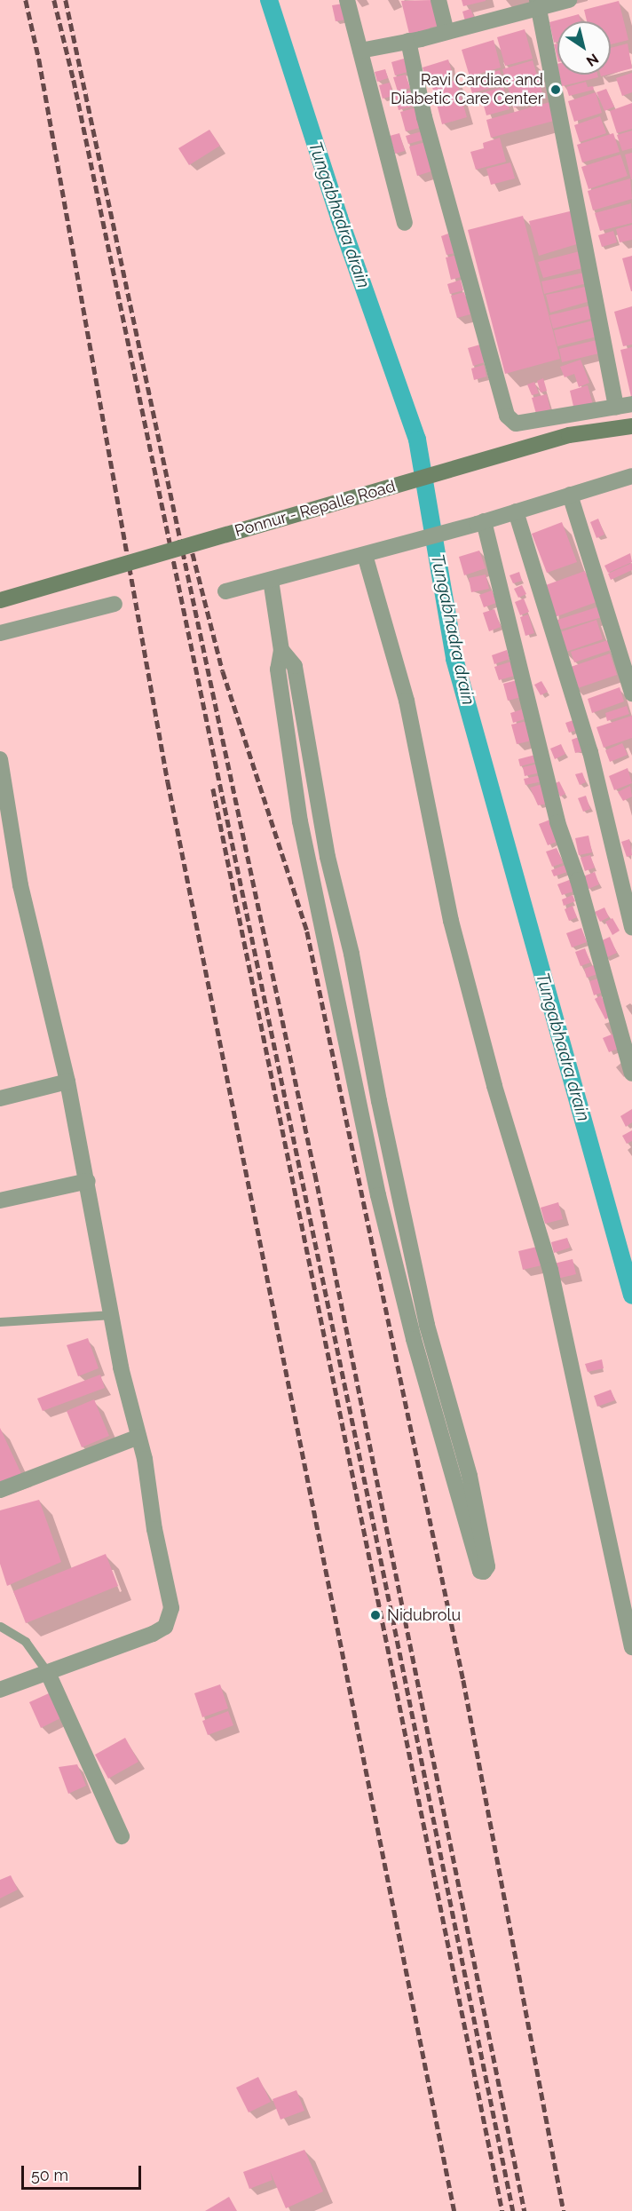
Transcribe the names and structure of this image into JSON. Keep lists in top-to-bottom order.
{
  "streets": {
    "main road": ["Ponnur - Repalle Road"]
  },
  "water": ["Tungabhadra drain"],
  "places": ["Ravi Cardiac and Diabetic Care Center", "Nidubrolu"],
  "scale_bar": "50 m",
  "north": "bottom right"
}
